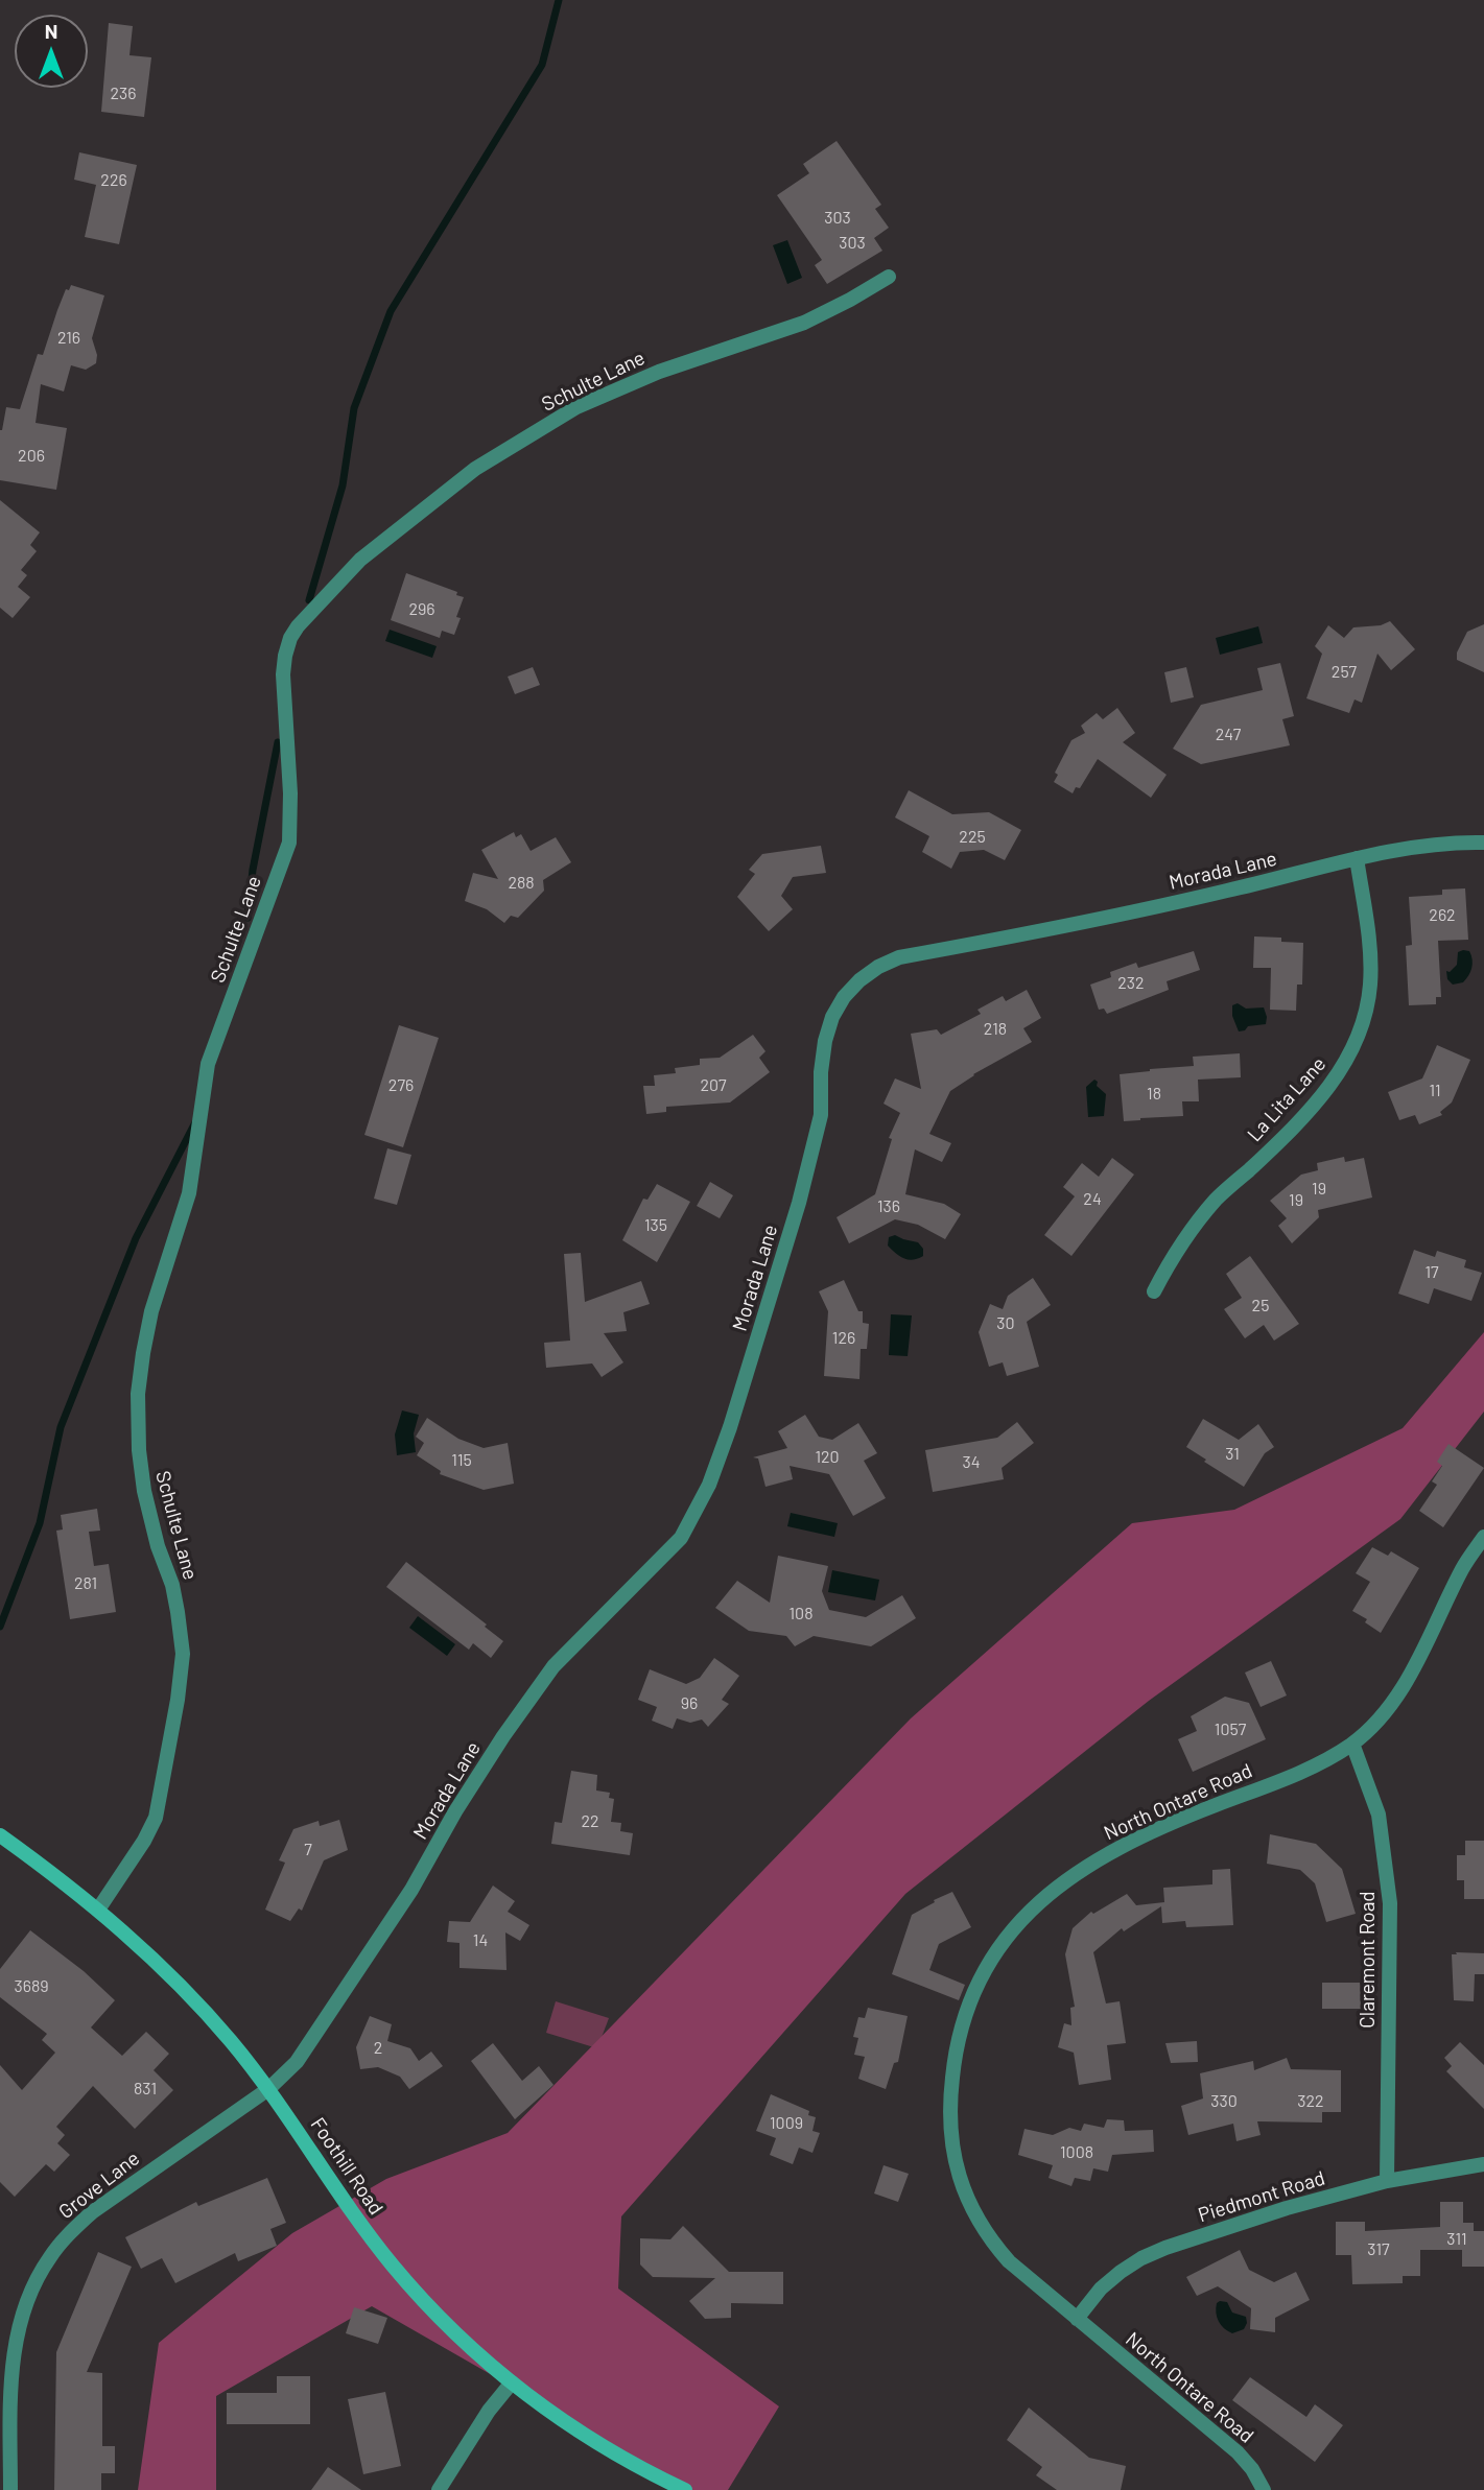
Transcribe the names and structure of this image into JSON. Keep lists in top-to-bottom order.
{
  "streets": {
    "main road": ["Foothill Road"],
    "street": [
      "Schulte Lane",
      "Morada Lane",
      "La Lita Lane",
      "North Ontare Road",
      "Claremont Road",
      "Grove Lane",
      "Piedmont Road"
    ]
  },
  "crossings": [
    ["Schulte Lane", "Foothill Road"],
    ["Morada Lane", "La Lita Lane"],
    ["Morada Lane", "Foothill Road"],
    ["Morada Lane", "Grove Lane"],
    ["North Ontare Road", "Claremont Road"],
    ["North Ontare Road", "Piedmont Road"],
    ["Claremont Road", "Piedmont Road"],
    ["Foothill Road", "Grove Lane"]
  ],
  "house_numbers": [
    "236",
    "226",
    "303",
    "303",
    "216",
    "206",
    "296",
    "257",
    "247",
    "225",
    "288",
    "262",
    "232",
    "218",
    "276",
    "207",
    "11",
    "18",
    "19",
    "24",
    "19",
    "136",
    "135",
    "17",
    "25",
    "30",
    "126",
    "31",
    "120",
    "115",
    "34",
    "281",
    "108",
    "96",
    "1057",
    "22",
    "7",
    "14",
    "3689",
    "2",
    "831",
    "330",
    "322",
    "1009",
    "1008",
    "311",
    "317"
  ],
  "north": "top"
}
